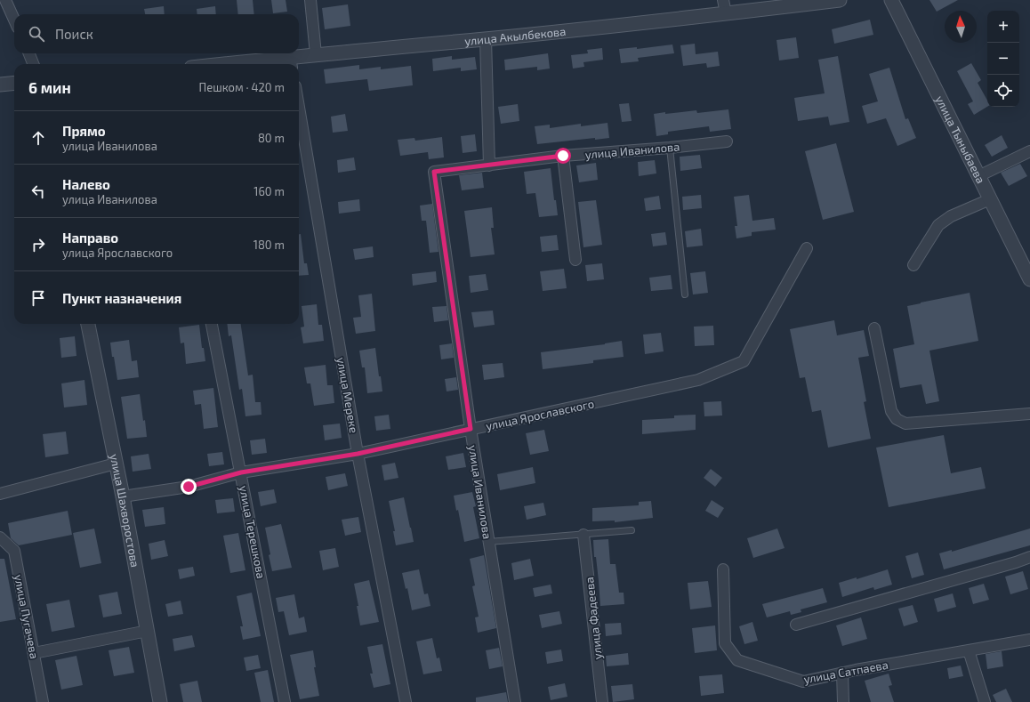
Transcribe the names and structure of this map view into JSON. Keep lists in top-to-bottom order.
{
  "streets": {
    "street": [
      "улица Акылбекова",
      "улица Тыныбаева",
      "улица Иванилова",
      "улица Мереке",
      "улица Ярославского",
      "улица Шахворостова",
      "улица Терешкова",
      "улица Пугачева",
      "улица Фадеева",
      "улица Сатпаева"
    ]
  },
  "crossings": [
    ["улица Иванилова", "улица Ярославского"],
    ["улица Мереке", "улица Ярославского"],
    ["улица Ярославского", "улица Шахворостова"],
    ["улица Ярославского", "улица Терешкова"]
  ],
  "north": "top",
  "page": {
    "map_buttons": ["+", "−"],
    "search": "Поиск",
    "heading": ["6 мин", "Пешком · 420 m"],
    "list": [
      ["Прямо", "улица Иванилова", "80 m"],
      ["Налево", "улица Иванилова", "160 m"],
      ["Направо", "улица Ярославского", "180 m"],
      "Пункт назначения"
    ]
  }
}
